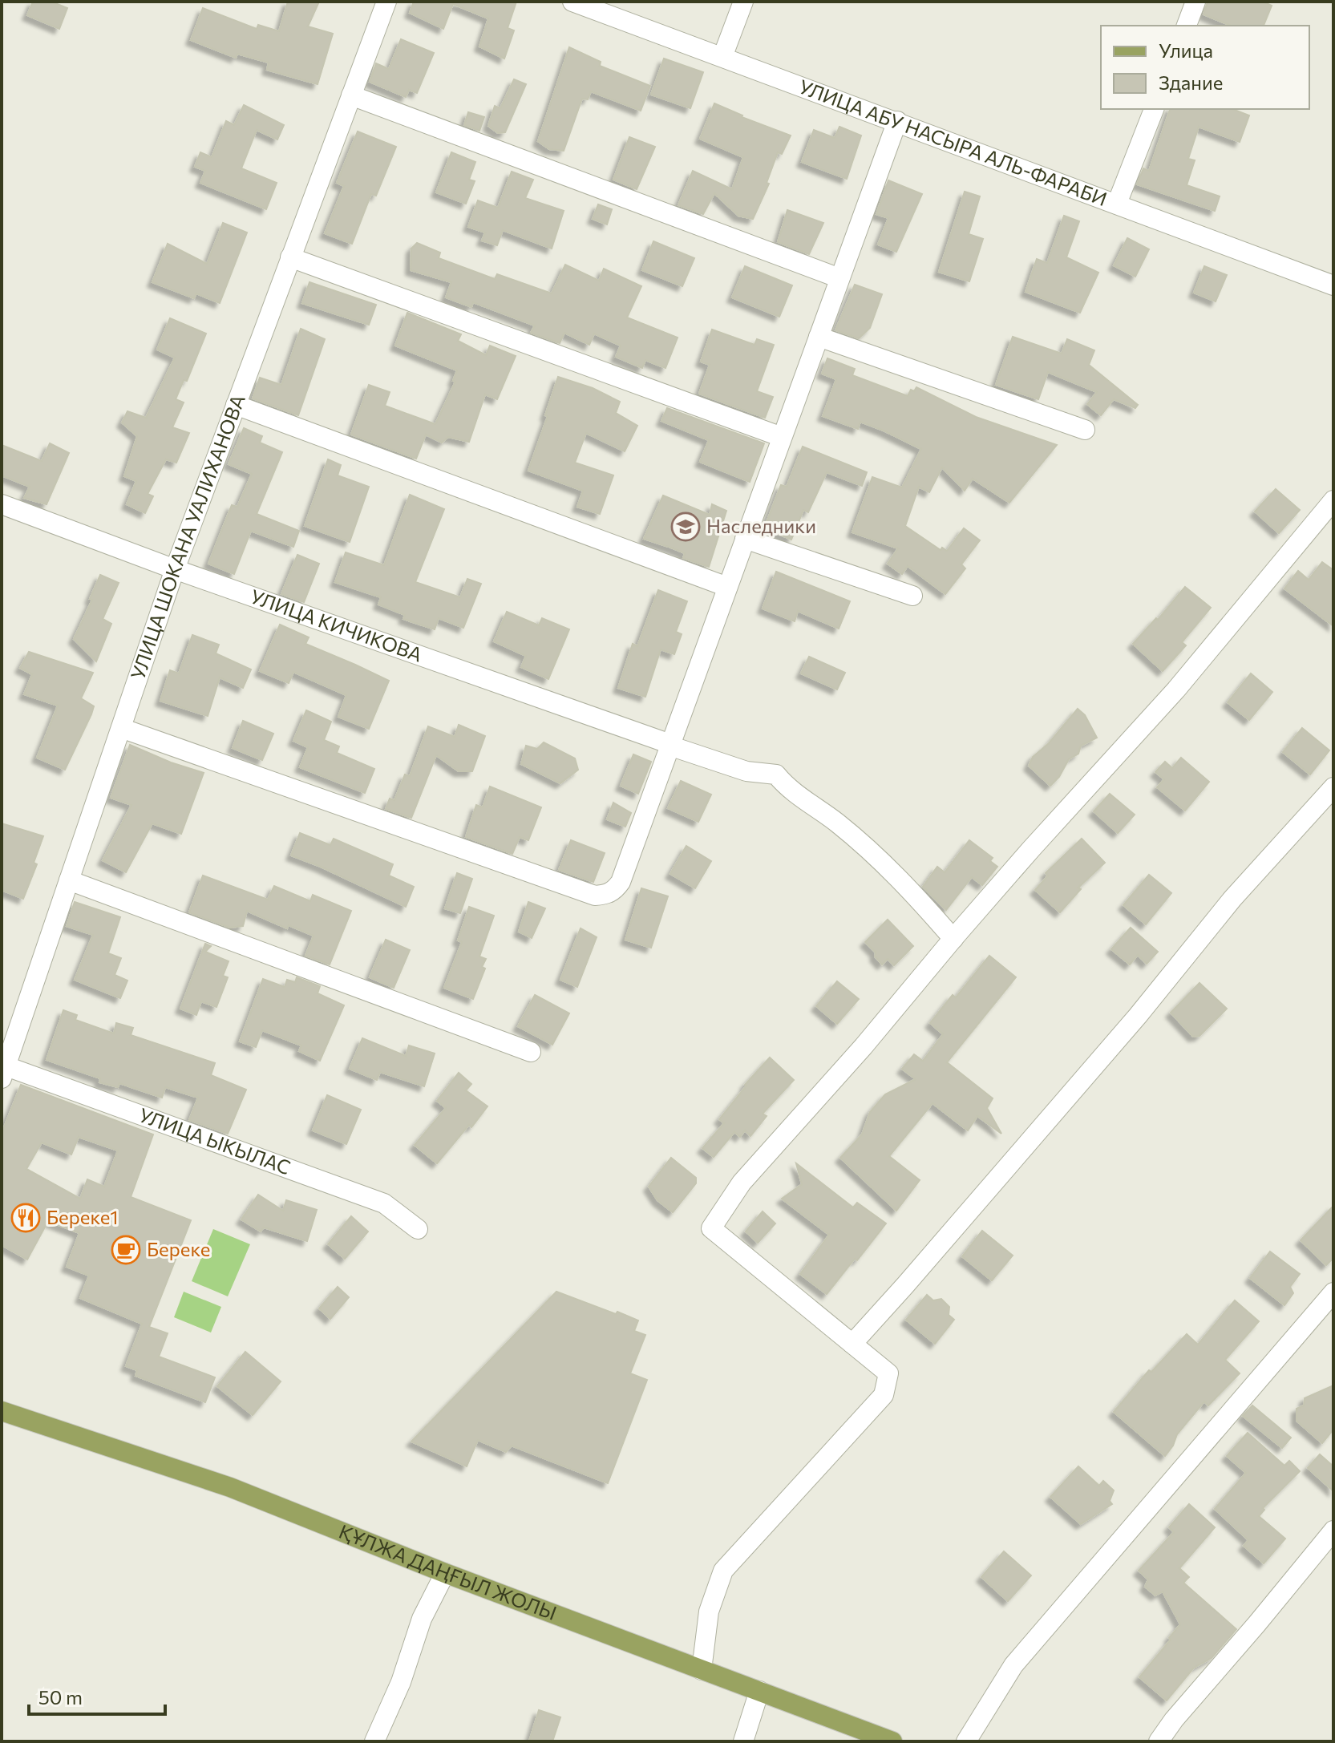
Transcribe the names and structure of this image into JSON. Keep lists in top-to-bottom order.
{
  "streets": {
    "main road": ["ҚҰЛЖА ДАҢҒЫЛ ЖОЛЫ"],
    "street": [
      "УЛИЦА АБУ НАСЫРА АЛЬ-ФАРАБИ",
      "УЛИЦА ШОКАНА УАЛИХАНОВА",
      "УЛИЦА КИЧИКОВА",
      "УЛИЦА ЫКЫЛАС"
    ]
  },
  "crossings": [
    ["УЛИЦА ШОКАНА УАЛИХАНОВА", "УЛИЦА КИЧИКОВА"],
    ["УЛИЦА ШОКАНА УАЛИХАНОВА", "УЛИЦА ЫКЫЛАС"]
  ],
  "places": {
    "school or university": ["Наследники"],
    "restaurant": ["Береке1"],
    "cafe": ["Береке"]
  },
  "legend": ["Улица", "Здание"],
  "scale_bar": "50 m"
}
